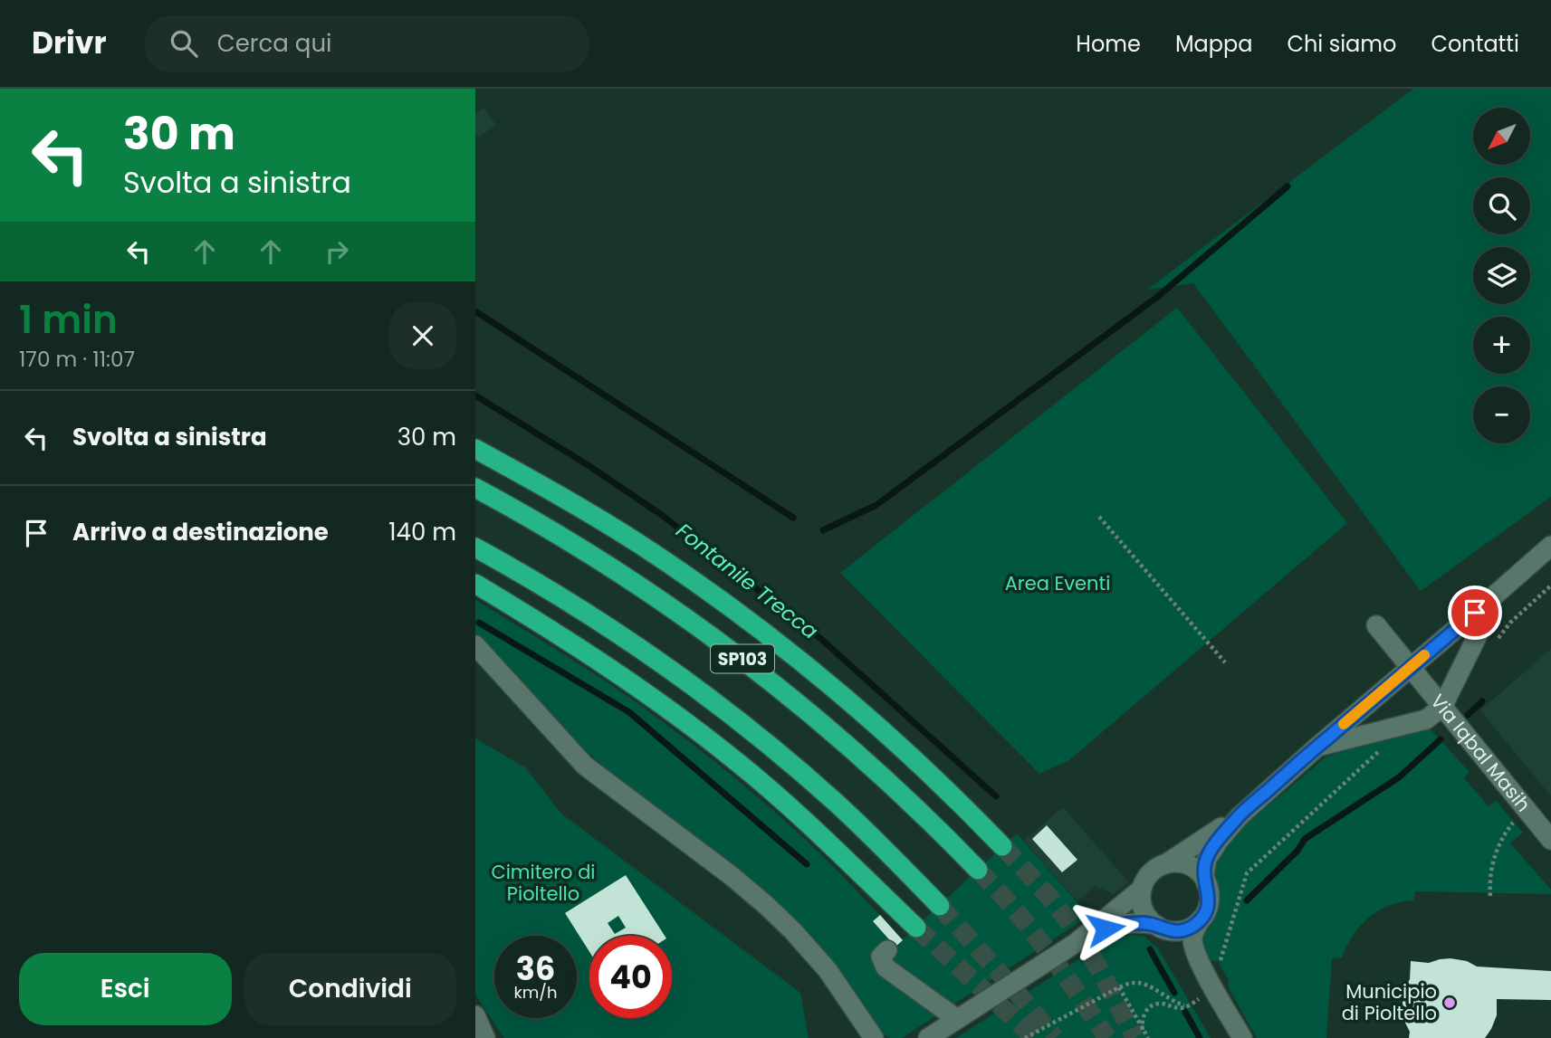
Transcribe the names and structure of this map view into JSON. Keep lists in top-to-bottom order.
{
  "streets": {
    "highway": ["SP103"],
    "street": ["Via Iqbal Masih"]
  },
  "water": ["Fontanile Trecca"],
  "parks": ["Area Eventi", "Cimitero di Pioltello"],
  "places": ["Municipio di Pioltello"],
  "north": "bottom left",
  "page": {
    "header": "Drivr",
    "search": "Cerca qui",
    "nav": [
      "Home",
      "Mappa",
      "Chi siamo",
      "Contatti"
    ],
    "turn": ["30 m", "Svolta a sinistra"],
    "map_buttons": ["+", "−"],
    "heading": ["1 min", "170 m · 11:07"],
    "list": [
      {
        "name": "Svolta a sinistra",
        "value": "30 m"
      },
      {
        "name": "Arrivo a destinazione",
        "value": "140 m"
      }
    ],
    "speed": "36 km/h",
    "limit": "40",
    "buttons": ["Esci", "Condividi"]
  }
}
